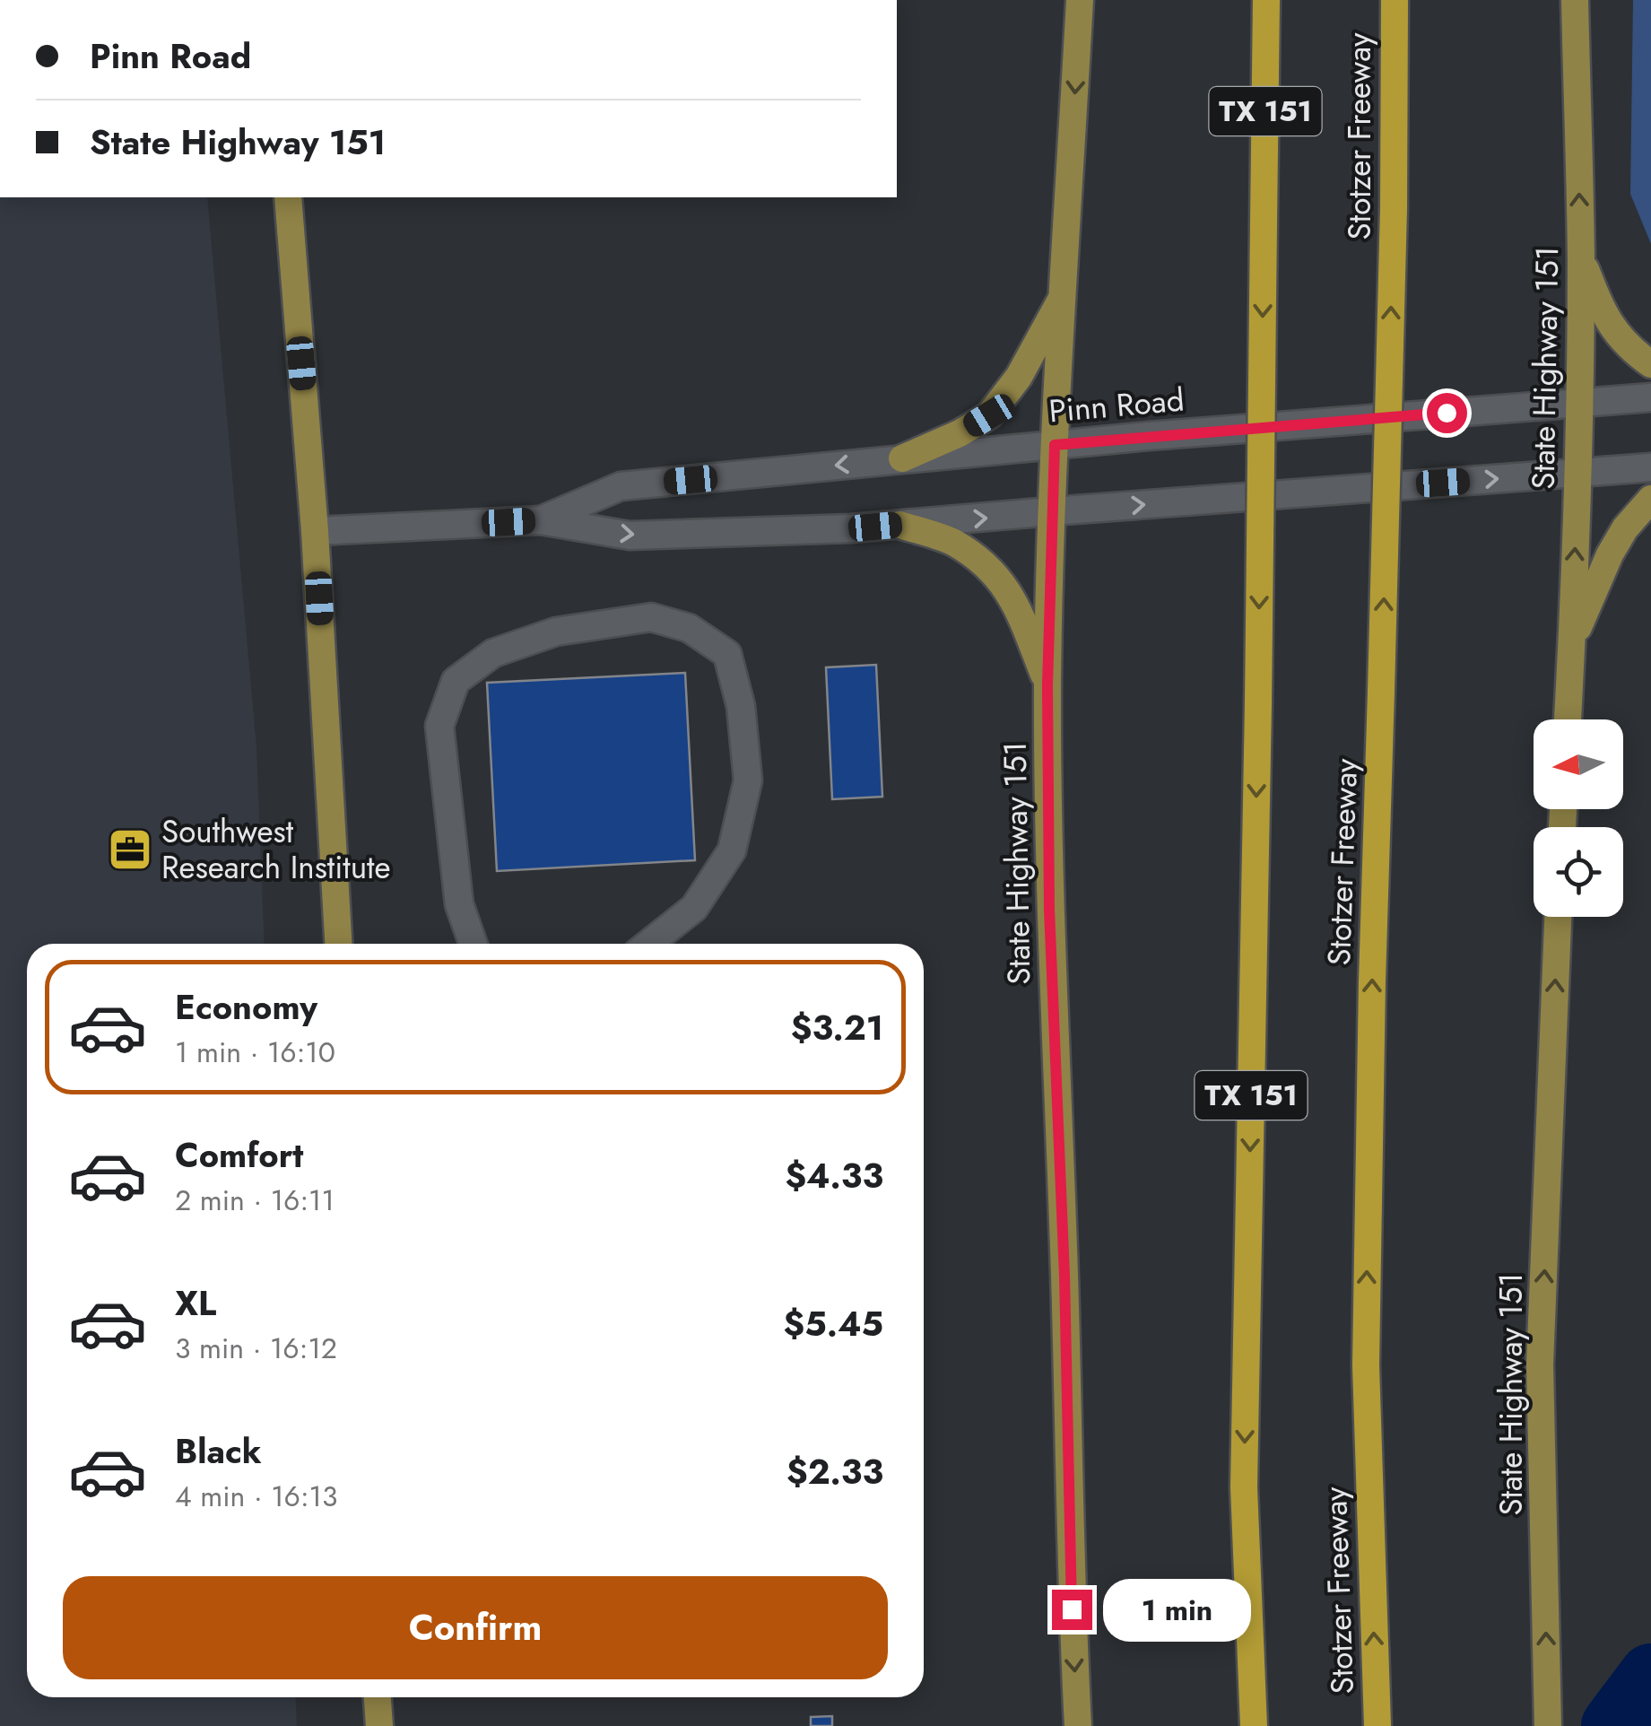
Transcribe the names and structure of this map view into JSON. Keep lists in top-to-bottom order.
{
  "streets": {
    "highway": ["TX 151", "Stotzer Freeway"],
    "main road": ["State Highway 151"],
    "street": ["Pinn Road"]
  },
  "crossings": [
    ["State Highway 151", "Pinn Road"]
  ],
  "places": {
    "office": ["Southwest Research Institute"]
  },
  "north": "left",
  "page": {
    "banner": ["Pinn Road", "State Highway 151"],
    "list": [
      {
        "name": "Economy",
        "note": "1 min · 16:10",
        "value": "$3.21"
      },
      {
        "name": "Comfort",
        "note": "2 min · 16:11",
        "value": "$4.33"
      },
      {
        "name": "XL",
        "note": "3 min · 16:12",
        "value": "$5.45"
      },
      {
        "name": "Black",
        "note": "4 min · 16:13",
        "value": "$2.33"
      }
    ],
    "buttons": "Confirm",
    "bubble": "1 min"
  }
}
